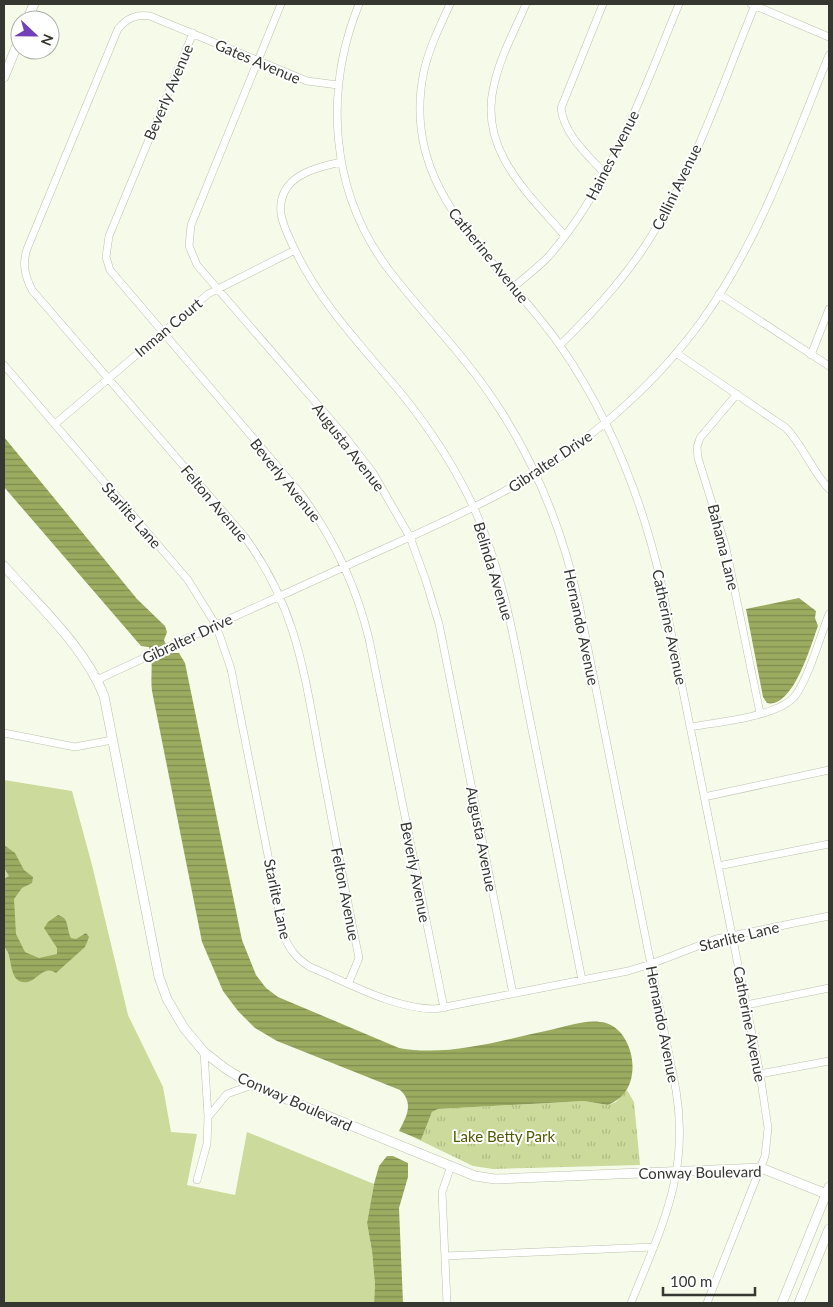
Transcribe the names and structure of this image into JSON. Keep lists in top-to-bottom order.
{
  "streets": {
    "street": [
      "Gates Avenue",
      "Beverly Avenue",
      "Haines Avenue",
      "Cellini Avenue",
      "Catherine Avenue",
      "Inman Court",
      "Augusta Avenue",
      "Gibralter Drive",
      "Felton Avenue",
      "Starlite Lane",
      "Bahama Lane",
      "Belinda Avenue",
      "Hernando Avenue",
      "Conway Boulevard"
    ]
  },
  "crossings": [
    ["Gates Avenue", "Beverly Avenue"],
    ["Gates Avenue", "Augusta Avenue"],
    ["Gates Avenue", "Felton Avenue"],
    ["Gates Avenue", "Hernando Avenue"],
    ["Beverly Avenue", "Inman Court"],
    ["Beverly Avenue", "Gibralter Drive"],
    ["Beverly Avenue", "Starlite Lane"],
    ["Haines Avenue", "Catherine Avenue"],
    ["Cellini Avenue", "Catherine Avenue"],
    ["Catherine Avenue", "Gibralter Drive"],
    ["Catherine Avenue", "Starlite Lane"],
    ["Catherine Avenue", "Conway Boulevard"],
    ["Inman Court", "Augusta Avenue"],
    ["Inman Court", "Felton Avenue"],
    ["Inman Court", "Starlite Lane"],
    ["Inman Court", "Belinda Avenue"],
    ["Augusta Avenue", "Gibralter Drive"],
    ["Augusta Avenue", "Starlite Lane"],
    ["Gibralter Drive", "Felton Avenue"],
    ["Gibralter Drive", "Starlite Lane"],
    ["Gibralter Drive", "Belinda Avenue"],
    ["Gibralter Drive", "Hernando Avenue"],
    ["Gibralter Drive", "Conway Boulevard"],
    ["Felton Avenue", "Starlite Lane"],
    ["Starlite Lane", "Belinda Avenue"],
    ["Starlite Lane", "Hernando Avenue"],
    ["Belinda Avenue", "Hernando Avenue"],
    ["Hernando Avenue", "Conway Boulevard"]
  ],
  "parks": ["Lake Betty Park"],
  "scale_bar": "100 m",
  "north": "right"
}
